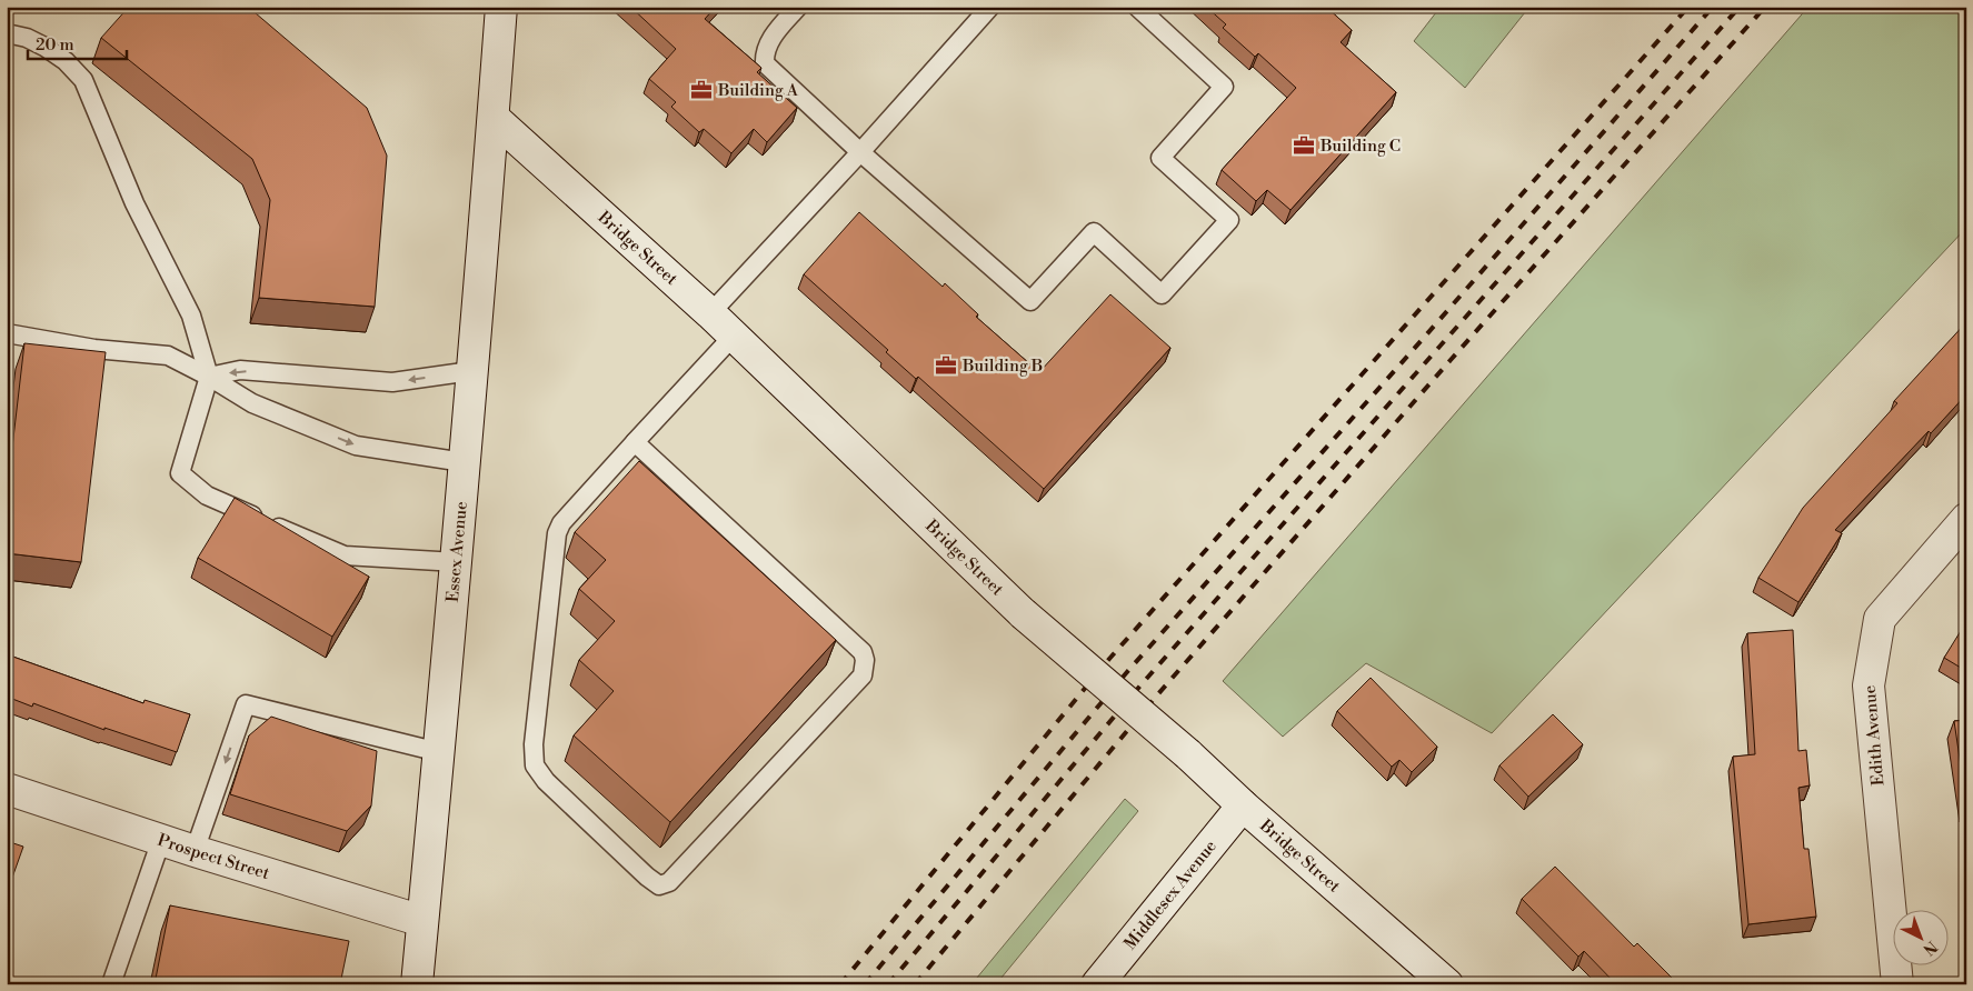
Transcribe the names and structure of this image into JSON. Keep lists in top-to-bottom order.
{
  "streets": {
    "street": [
      "Bridge Street",
      "Essex Avenue",
      "Edith Avenue",
      "Prospect Street",
      "Middlesex Avenue"
    ]
  },
  "crossings": [
    ["Bridge Street", "Essex Avenue"],
    ["Bridge Street", "Middlesex Avenue"],
    ["Essex Avenue", "Prospect Street"]
  ],
  "places": {
    "office": ["Building A", "Building C", "Building B"]
  },
  "scale_bar": "20 m",
  "north": "bottom right"
}
